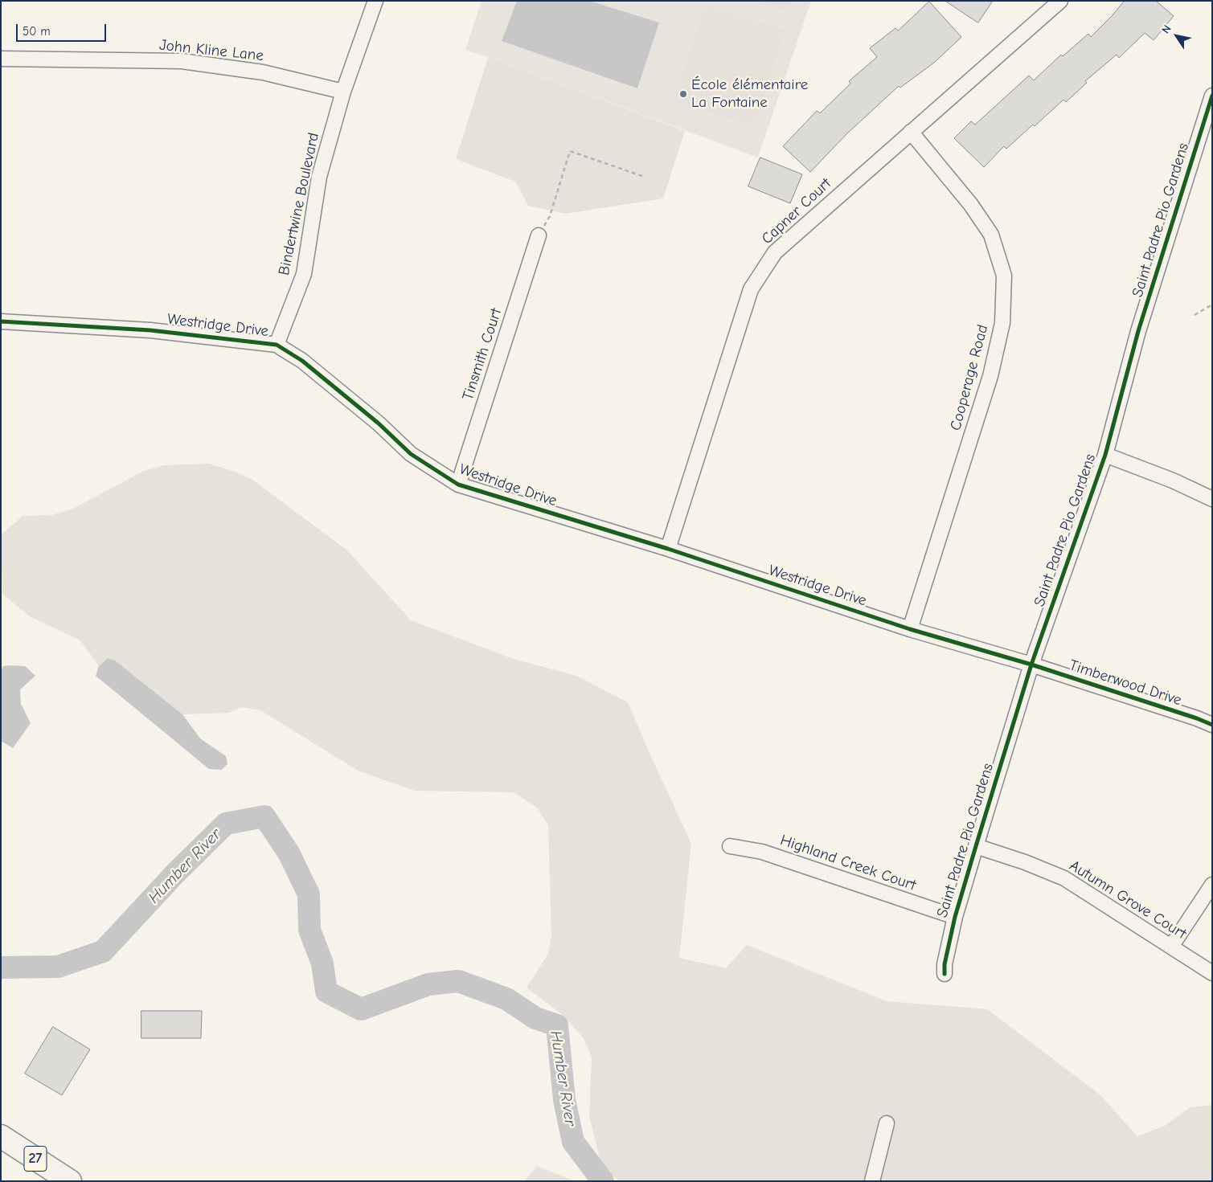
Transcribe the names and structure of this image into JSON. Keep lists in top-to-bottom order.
{
  "streets": {
    "main road": ["27"],
    "street": [
      "John Kline Lane",
      "Bindertwine Boulevard",
      "Capner Court",
      "Saint Padre Pio Gardens",
      "Westridge Drive",
      "Tinsmith Court",
      "Cooperage Road",
      "Timberwood Drive",
      "Highland Creek Court",
      "Autumn Grove Court"
    ]
  },
  "crossings": [
    ["John Kline Lane", "Bindertwine Boulevard"],
    ["Bindertwine Boulevard", "Westridge Drive"],
    ["Capner Court", "Westridge Drive"],
    ["Capner Court", "Cooperage Road"],
    ["Saint Padre Pio Gardens", "Westridge Drive"],
    ["Saint Padre Pio Gardens", "Timberwood Drive"],
    ["Saint Padre Pio Gardens", "Highland Creek Court"],
    ["Saint Padre Pio Gardens", "Autumn Grove Court"],
    ["Westridge Drive", "Tinsmith Court"],
    ["Westridge Drive", "Cooperage Road"],
    ["Westridge Drive", "Timberwood Drive"]
  ],
  "water": ["Humber River"],
  "places": ["École élémentaire La Fontaine"],
  "scale_bar": "50 m",
  "north": "top left"
}
